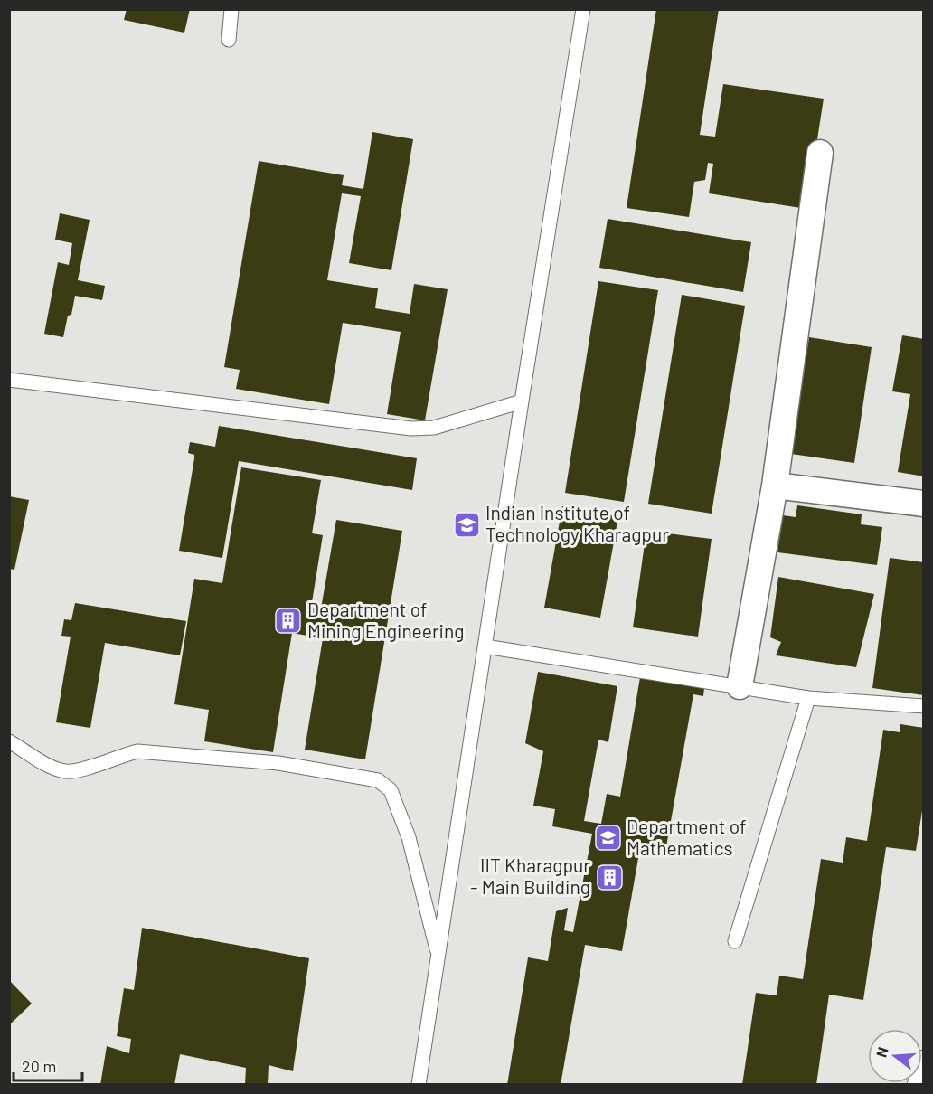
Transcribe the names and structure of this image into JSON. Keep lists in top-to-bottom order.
{
  "places": {
    "school or university": ["Indian Institute of Technology Kharagpur", "Department of Mathematics"],
    "building": ["Department of Mining Engineering", "IIT Kharagpur - Main Building"]
  },
  "scale_bar": "20 m",
  "north": "left"
}
